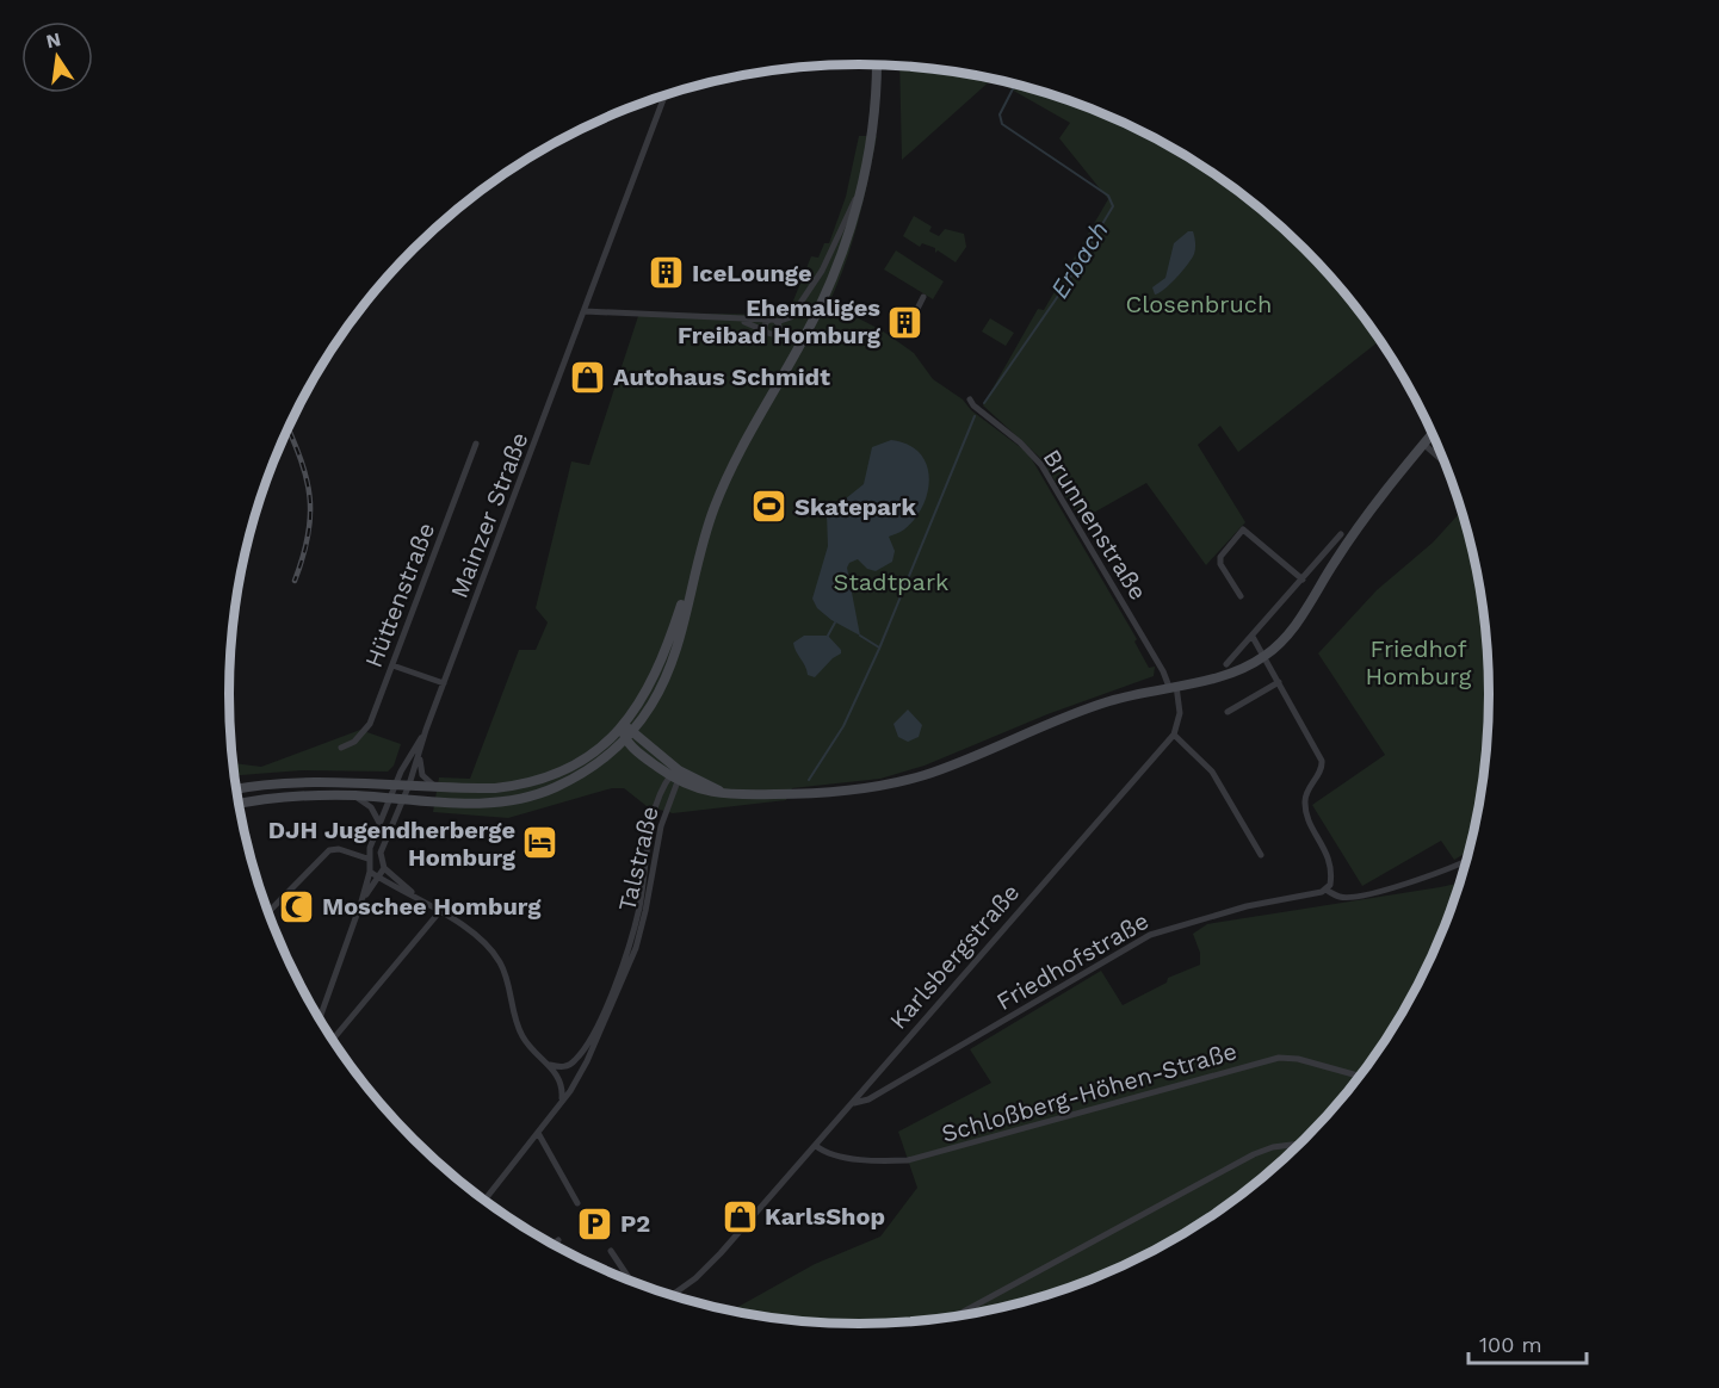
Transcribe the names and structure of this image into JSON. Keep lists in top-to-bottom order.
{
  "streets": {
    "street": [
      "Mainzer Straße",
      "Brunnenstraße",
      "Hüttenstraße",
      "Talstraße",
      "Karlsbergstraße",
      "Friedhofstraße",
      "Schloßberg-Höhen-Straße"
    ]
  },
  "crossings": [
    ["Karlsbergstraße", "Friedhofstraße"],
    ["Karlsbergstraße", "Schloßberg-Höhen-Straße"]
  ],
  "water": ["Erbach"],
  "parks": ["Closenbruch", "Stadtpark", "Friedhof Homburg"],
  "places": {
    "building": ["IceLounge", "Ehemaliges Freibad Homburg"],
    "shop": ["Autohaus Schmidt", "KarlsShop"],
    "sports": ["Skatepark"],
    "hotel": ["DJH Jugendherberge Homburg"],
    "mosque": ["Moschee Homburg"],
    "parking": ["P2"]
  },
  "scale_bar": "100 m",
  "north": "top"
}
